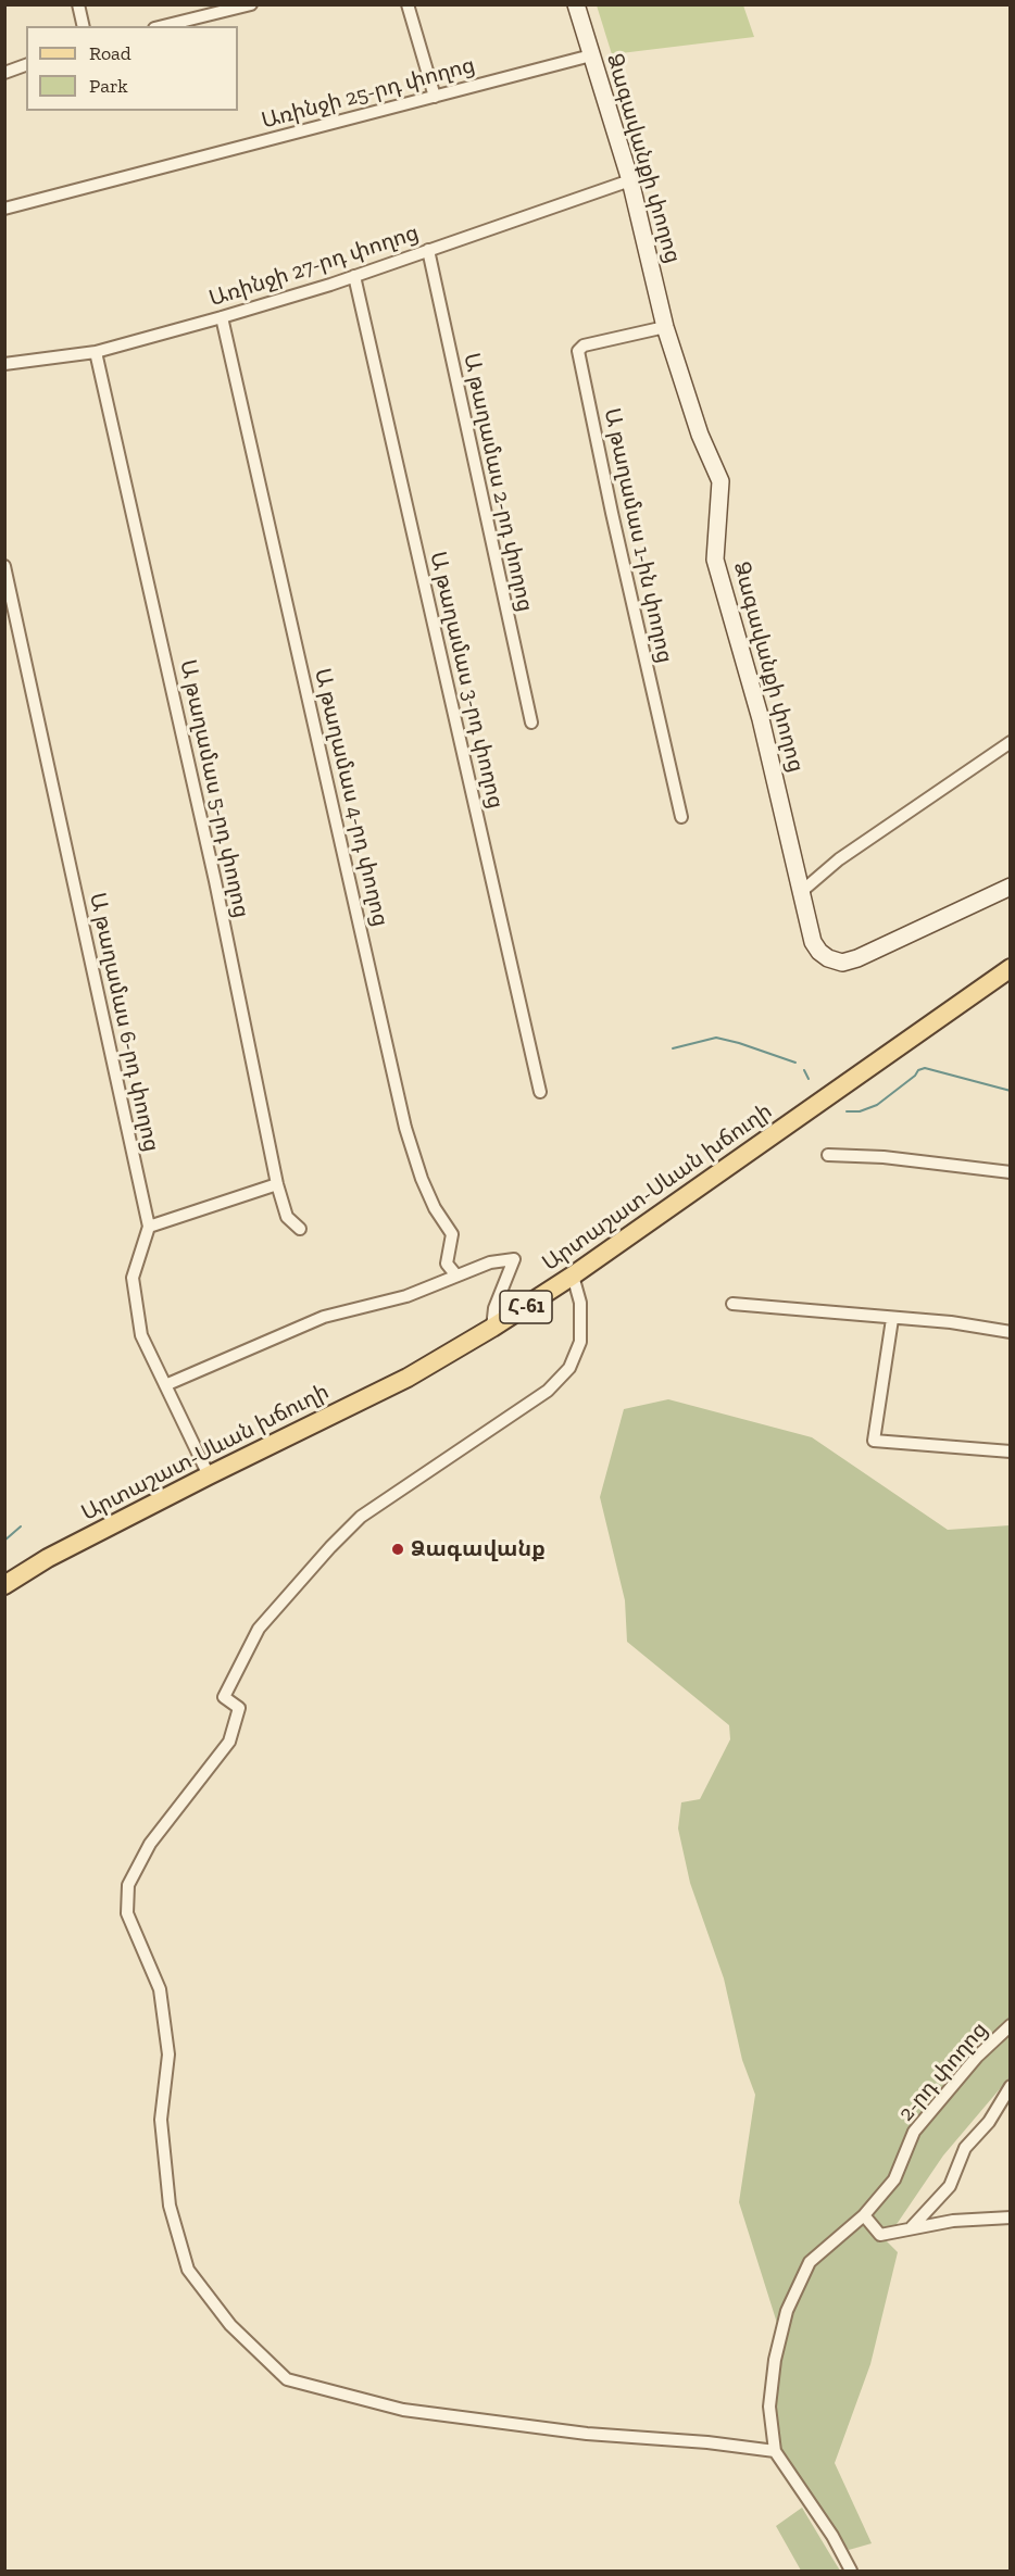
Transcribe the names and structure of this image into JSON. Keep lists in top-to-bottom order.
{
  "streets": {
    "main road": ["Արտաշատ-Սևան խճուղի", "Հ-61"],
    "street": [
      "Առինջի 25-րդ փողոց",
      "Ձագավանքի փողոց",
      "Առինջի 27-րդ փողոց",
      "Ա թաղամաս 2-րդ փողոց",
      "Ա թաղամաս 1-ին փողոց",
      "Ա թաղամաս 3-րդ փողոց",
      "Ա թաղամաս 5-րդ փողոց",
      "Ա թաղամաս 4-րդ փողոց",
      "Ա թաղամաս 6-րդ փողոց",
      "2-րդ փողոց"
    ]
  },
  "crossings": [
    ["Առինջի 25-րդ փողոց", "Ձագավանքի փողոց"],
    ["Ձագավանքի փողոց", "Առինջի 27-րդ փողոց"],
    ["Ձագավանքի փողոց", "Ա թաղամաս 1-ին փողոց"],
    ["Առինջի 27-րդ փողոց", "Ա թաղամաս 2-րդ փողոց"],
    ["Առինջի 27-րդ փողոց", "Ա թաղամաս 3-րդ փողոց"],
    ["Առինջի 27-րդ փողոց", "Ա թաղամաս 5-րդ փողոց"],
    ["Առինջի 27-րդ փողոց", "Ա թաղամաս 4-րդ փողոց"],
    ["Ա թաղամաս 6-րդ փողոց", "Արտաշատ-Սևան խճուղի"]
  ],
  "places": ["Ձագավանք"],
  "legend": ["Road", "Park"]
}
